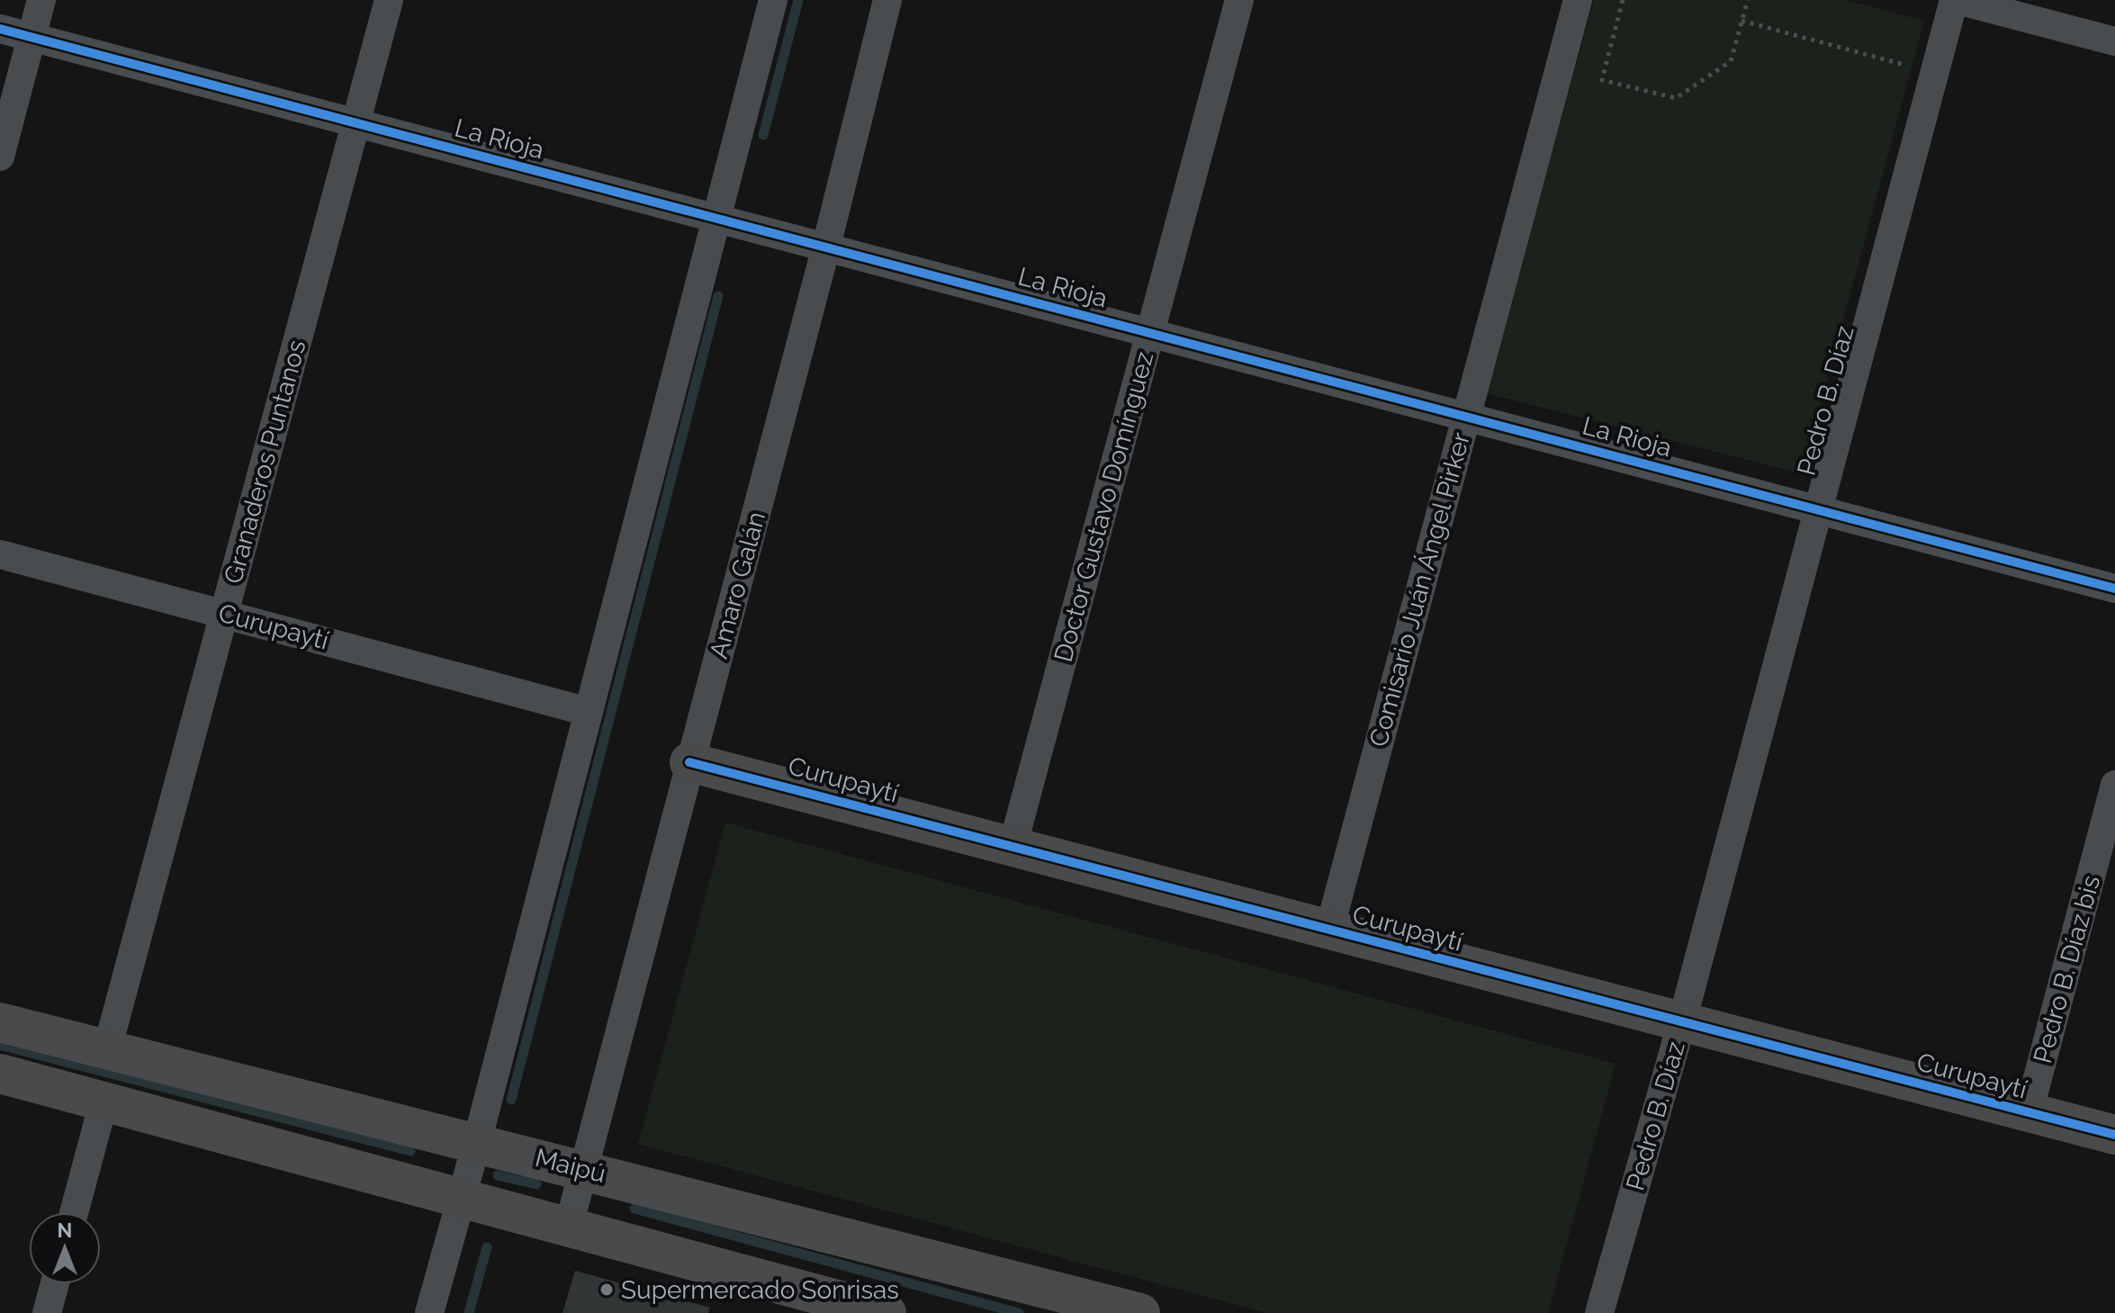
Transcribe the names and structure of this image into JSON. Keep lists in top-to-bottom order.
{
  "streets": {
    "street": [
      "La Rioja",
      "Pedro B. Díaz",
      "Granaderos Puntanos",
      "Doctor Gustavo Domínguez",
      "Amaro Galán",
      "Comisario Juán Ángel Pirker",
      "Curupaytí",
      "Pedro B. Díaz bis",
      "Maipú"
    ]
  },
  "crossings": [
    ["La Rioja", "Pedro B. Díaz"],
    ["La Rioja", "Granaderos Puntanos"],
    ["La Rioja", "Doctor Gustavo Domínguez"],
    ["La Rioja", "Amaro Galán"],
    ["La Rioja", "Comisario Juán Ángel Pirker"],
    ["Pedro B. Díaz", "Curupaytí"],
    ["Granaderos Puntanos", "Curupaytí"],
    ["Granaderos Puntanos", "Maipú"],
    ["Doctor Gustavo Domínguez", "Curupaytí"],
    ["Amaro Galán", "Curupaytí"],
    ["Amaro Galán", "Maipú"],
    ["Comisario Juán Ángel Pirker", "Curupaytí"],
    ["Curupaytí", "Pedro B. Díaz bis"]
  ],
  "places": ["Supermercado Sonrisas"],
  "north": "top"
}
